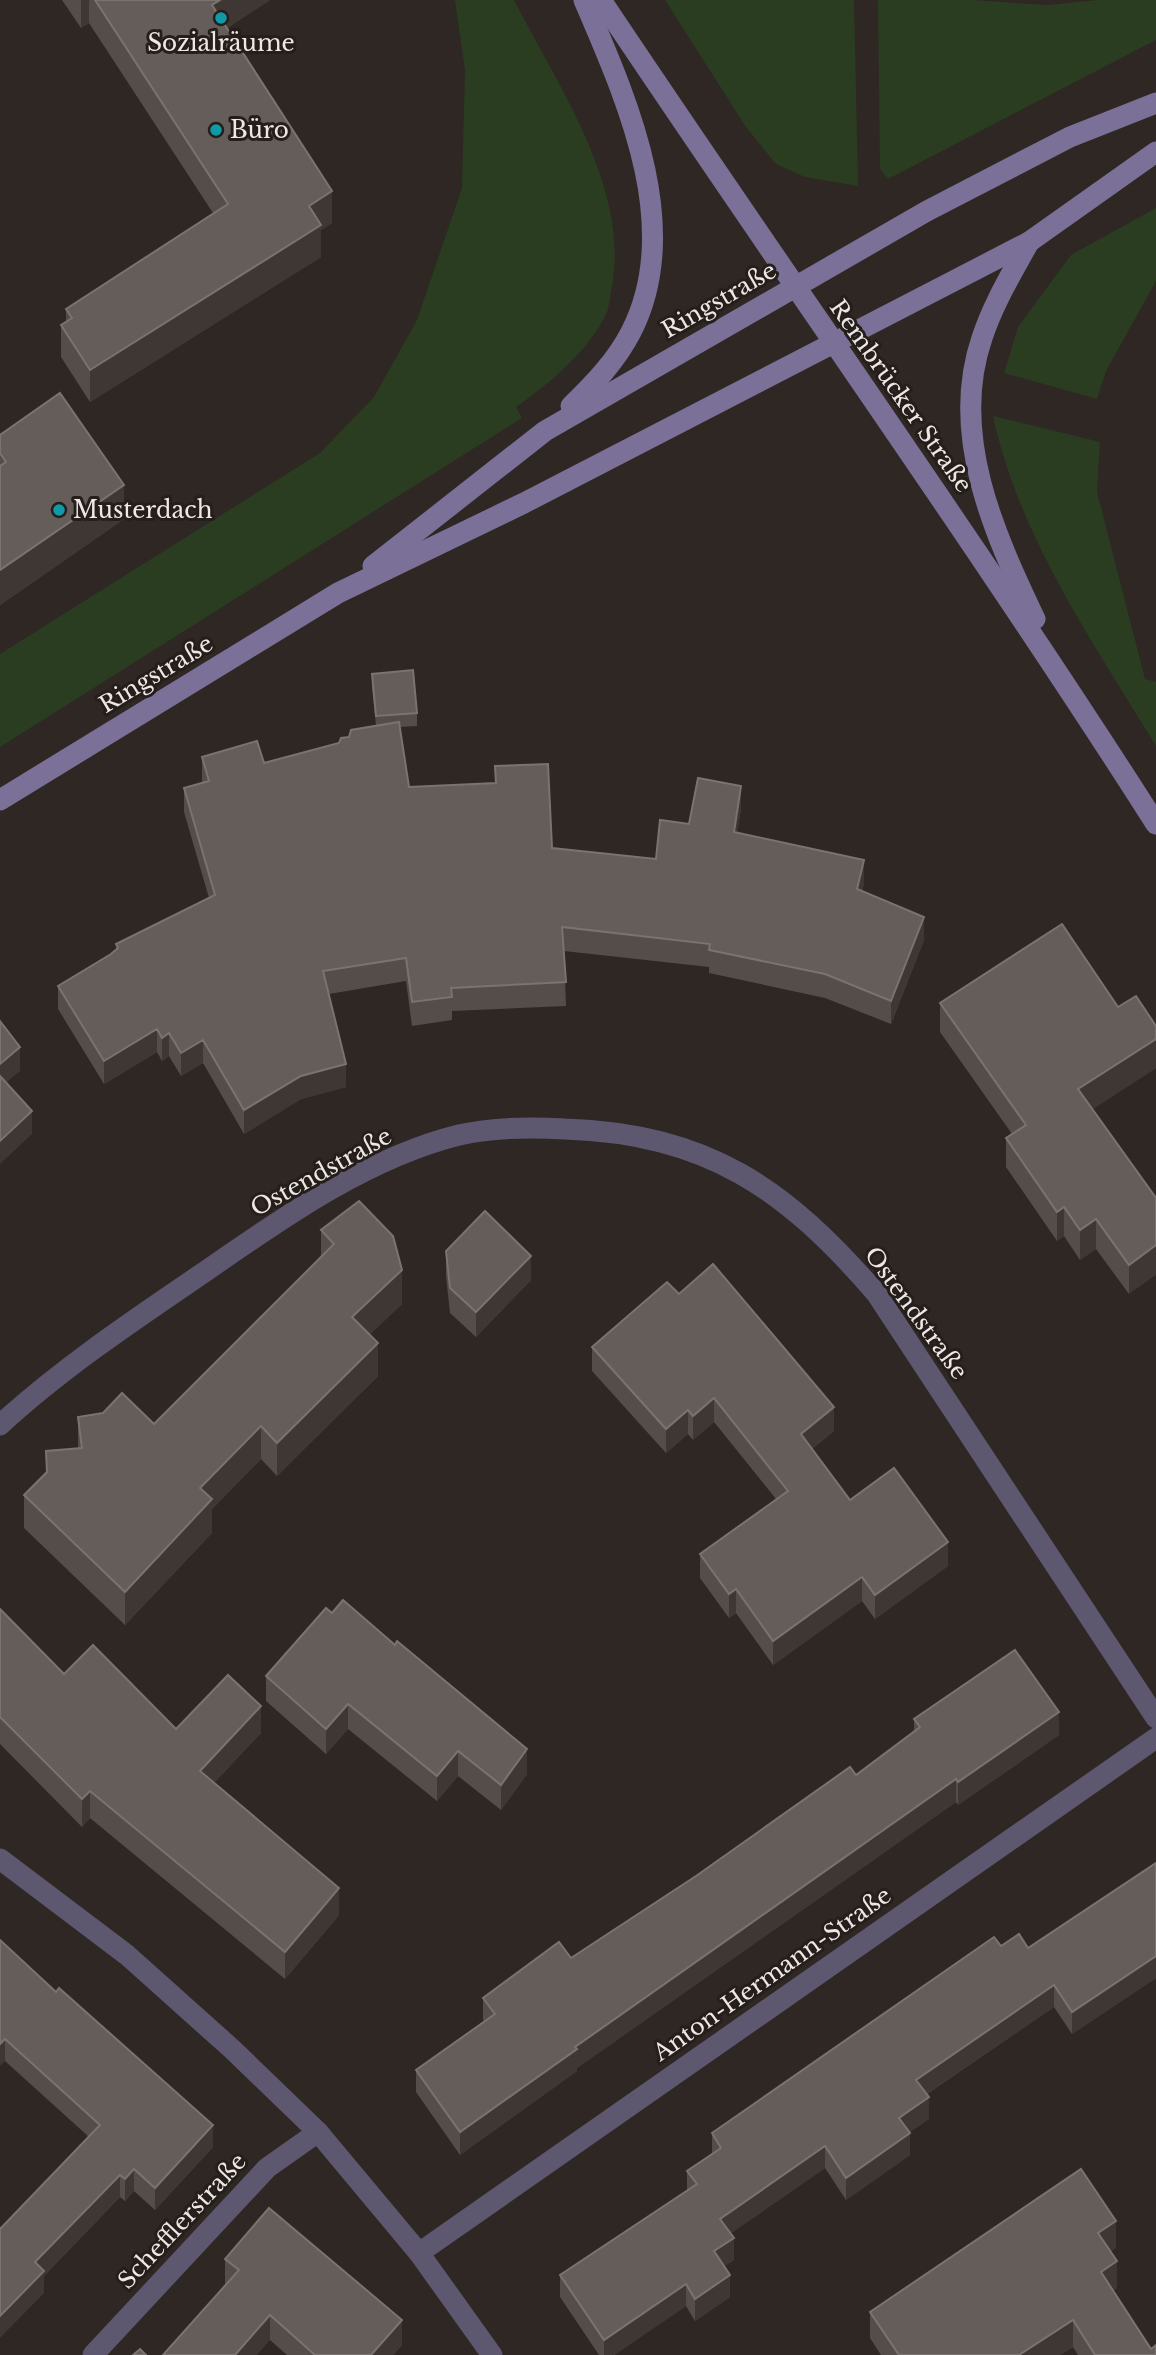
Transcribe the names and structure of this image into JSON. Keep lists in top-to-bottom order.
{
  "streets": {
    "main road": ["Ringstraße", "Rembrücker Straße"],
    "street": ["Ostendstraße", "Anton-Hermann-Straße", "Schefflerstraße"]
  },
  "crossings": [
    ["Ringstraße", "Rembrücker Straße"]
  ],
  "places": ["Sozialräume", "Büro", "Musterdach"]
}
